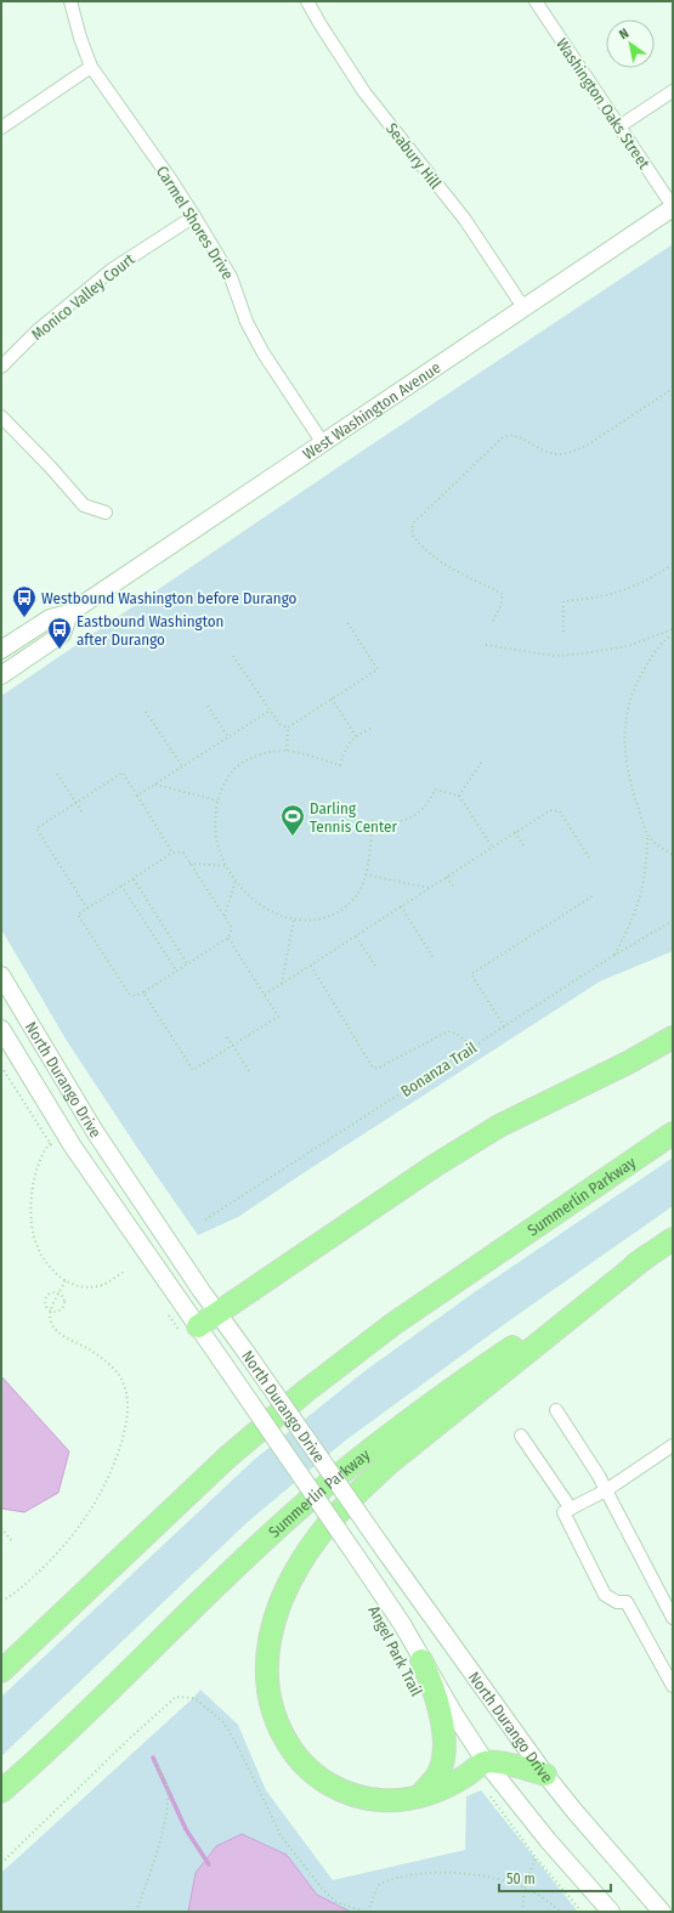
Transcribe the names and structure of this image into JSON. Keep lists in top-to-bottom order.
{
  "streets": {
    "highway": ["Summerlin Parkway"],
    "main road": ["West Washington Avenue", "North Durango Drive"],
    "street": [
      "Washington Oaks Street",
      "Seabury Hill",
      "Carmel Shores Drive",
      "Monico Valley Court"
    ],
    "path": ["Bonanza Trail"]
  },
  "crossings": [
    ["Washington Oaks Street", "West Washington Avenue"],
    ["Seabury Hill", "West Washington Avenue"],
    ["Carmel Shores Drive", "Monico Valley Court"],
    ["Carmel Shores Drive", "West Washington Avenue"]
  ],
  "places": {
    "bus stop": ["Westbound Washington before Durango", "Eastbound Washington after Durango"],
    "sports": ["Darling Tennis Center"]
  },
  "scale_bar": "50 m",
  "north": "top left"
}
